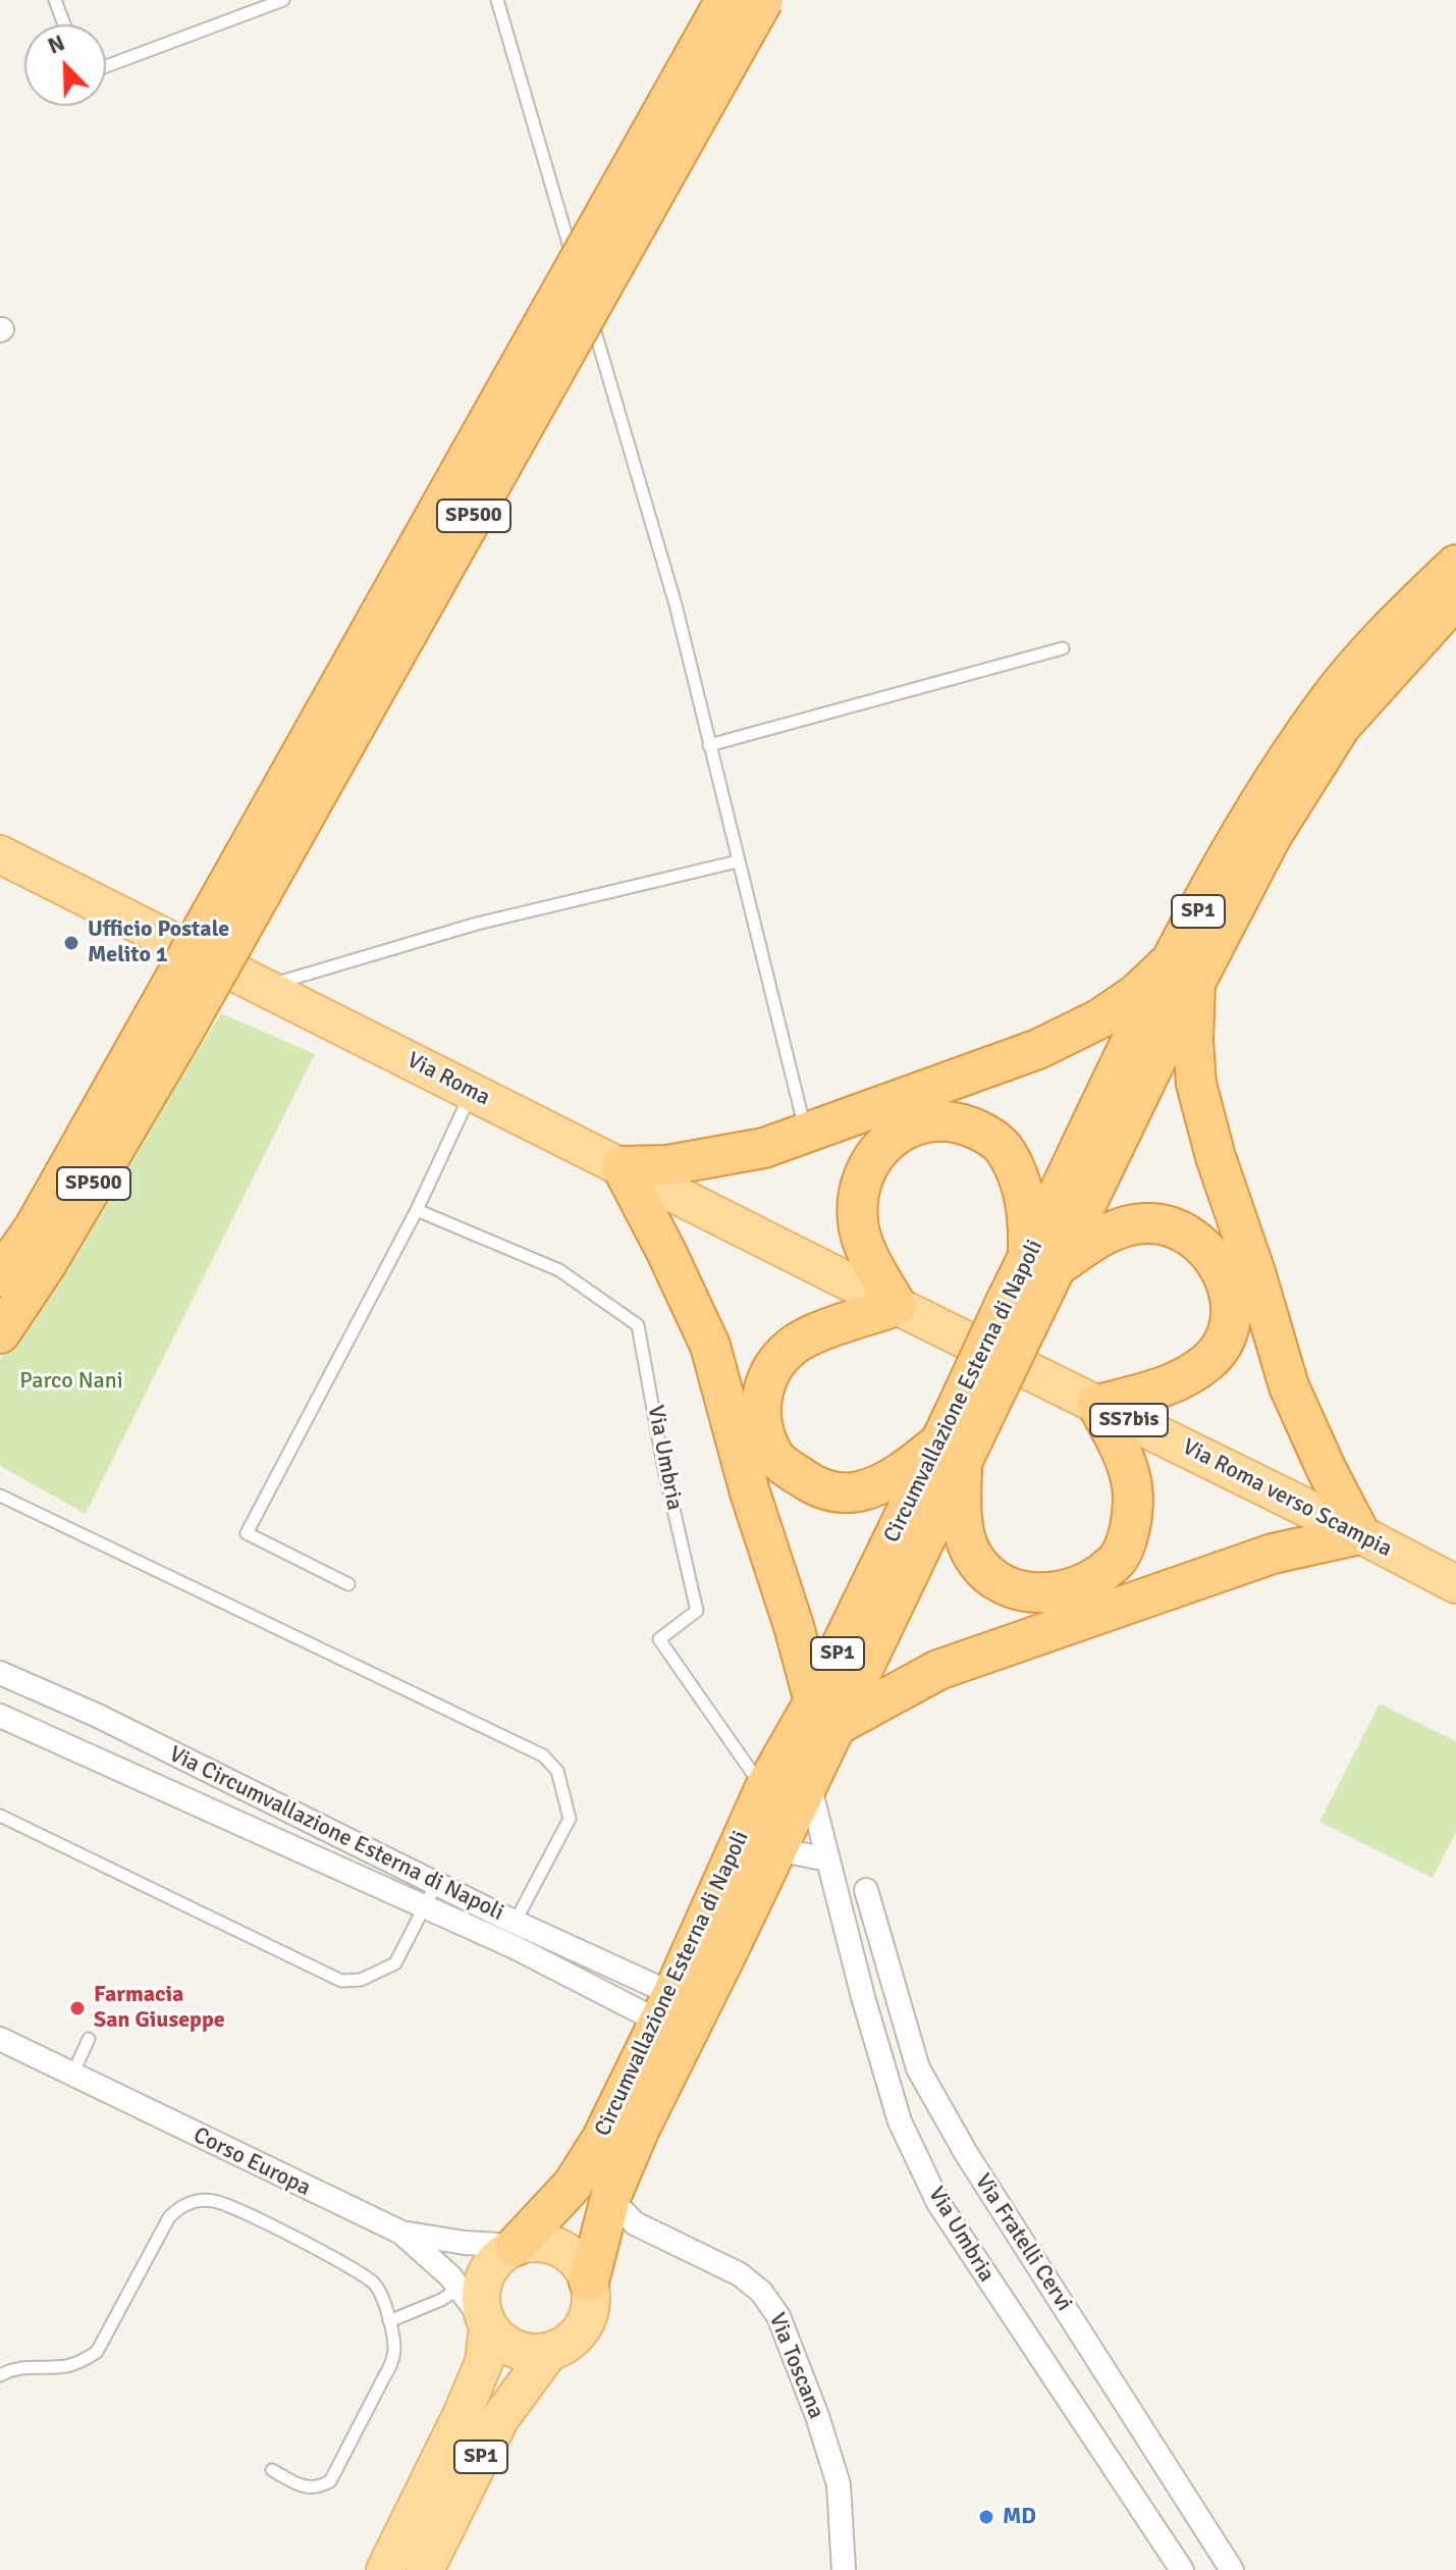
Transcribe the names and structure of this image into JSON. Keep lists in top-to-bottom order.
{
  "streets": {
    "highway": ["SP500", "SP1", "Circumvallazione Esterna di Napoli"],
    "main road": ["Via Roma", "SS7bis", "Via Roma verso Scampia"],
    "street": [
      "Via Umbria",
      "Via Circumvallazione Esterna di Napoli",
      "Corso Europa",
      "Via Fratelli Cervi",
      "Via Toscana"
    ]
  },
  "crossings": [
    ["SP1", "Circumvallazione Esterna di Napoli"],
    ["SP1", "Corso Europa"],
    ["Via Roma", "Via Roma verso Scampia"],
    ["Circumvallazione Esterna di Napoli", "Via Umbria"],
    ["Circumvallazione Esterna di Napoli", "Via Circumvallazione Esterna di Napoli"],
    ["Circumvallazione Esterna di Napoli", "Corso Europa"],
    ["Circumvallazione Esterna di Napoli", "Via Toscana"]
  ],
  "parks": ["Parco Nani"],
  "places": ["Ufficio Postale Melito 1", "Farmacia San Giuseppe", "MD"],
  "north": "top left"
}
